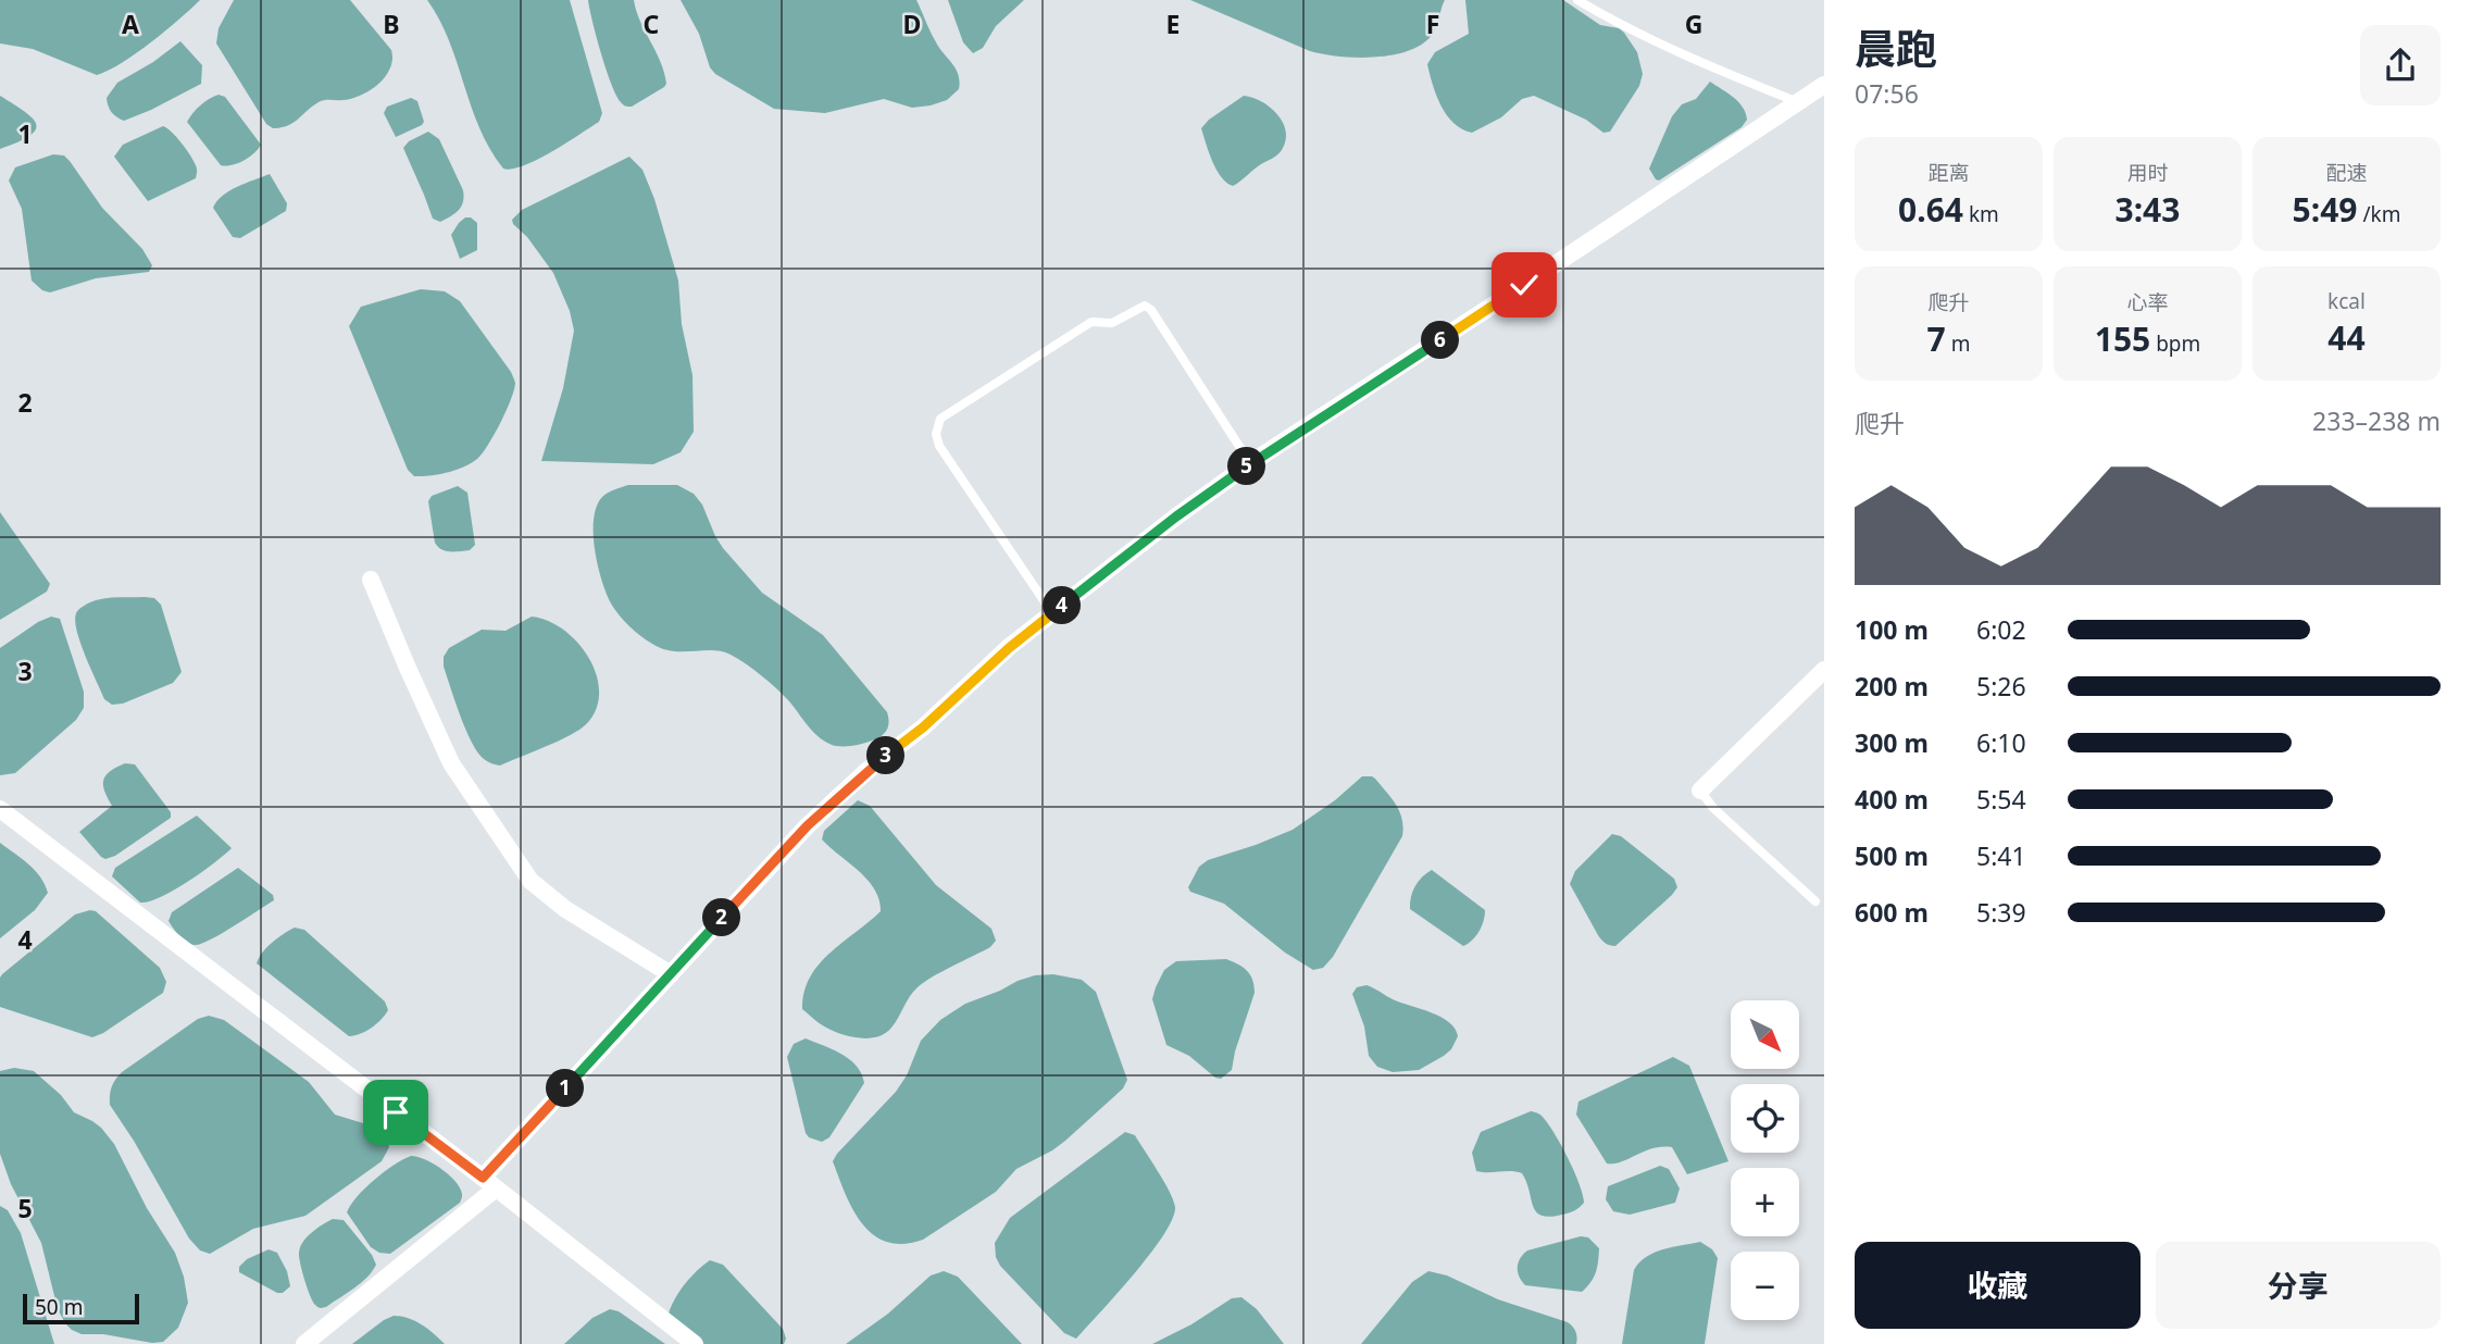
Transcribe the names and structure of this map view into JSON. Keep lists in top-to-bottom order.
{
  "scale_bar": "50 m",
  "north": "bottom right",
  "page": {
    "heading": ["晨跑", "07:56"],
    "stats": [
      ["距离", "0.64 km"],
      ["用时", "3:43"],
      ["配速", "5:49 /km"],
      ["爬升", "7 m"],
      ["心率", "155 bpm"],
      ["kcal", "44"]
    ],
    "pins": [
      "6",
      "5",
      "4",
      "3",
      "2",
      "1"
    ],
    "chart": ["爬升", "233–238 m"],
    "list": [
      {
        "name": "100 m",
        "note": "6:02"
      },
      {
        "name": "200 m",
        "note": "5:26"
      },
      {
        "name": "300 m",
        "note": "6:10"
      },
      {
        "name": "400 m",
        "note": "5:54"
      },
      {
        "name": "500 m",
        "note": "5:41"
      },
      {
        "name": "600 m",
        "note": "5:39"
      }
    ],
    "map_buttons": ["+", "−"],
    "buttons": ["收藏", "分享"],
    "scale": "50 m"
  },
  "grid": {
    "columns": [
      "A",
      "B",
      "C",
      "D",
      "E",
      "F",
      "G"
    ],
    "rows": [
      "1",
      "2",
      "3",
      "4",
      "5"
    ]
  }
}
